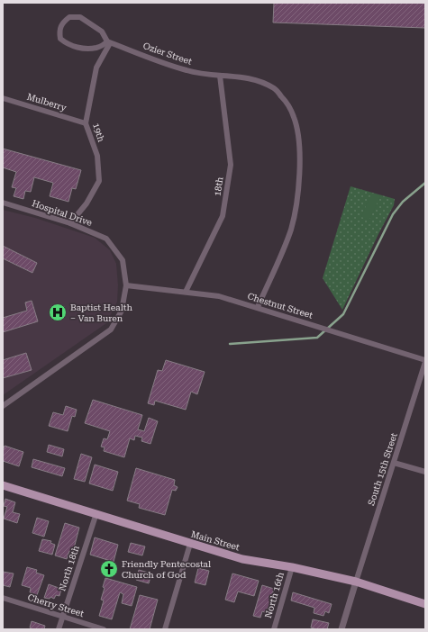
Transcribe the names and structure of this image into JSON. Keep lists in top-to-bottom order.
{
  "streets": {
    "main road": ["Main Street"],
    "street": [
      "Ozier Street",
      "Mulberry",
      "19th",
      "18th",
      "Hospital Drive",
      "Chestnut Street",
      "South 15th Street",
      "North 18th",
      "North 16th",
      "Cherry Street"
    ]
  },
  "crossings": [
    ["Ozier Street", "19th"],
    ["Ozier Street", "18th"],
    ["Ozier Street", "Chestnut Street"],
    ["Mulberry", "19th"],
    ["19th", "Hospital Drive"],
    ["18th", "Chestnut Street"],
    ["Hospital Drive", "Chestnut Street"],
    ["Chestnut Street", "South 15th Street"],
    ["South 15th Street", "Main Street"],
    ["Main Street", "North 18th"],
    ["Main Street", "North 16th"],
    ["North 18th", "Cherry Street"]
  ],
  "places": {
    "hospital": ["Baptist Health – Van Buren"],
    "church": ["Friendly Pentecostal Church of God"]
  }
}
